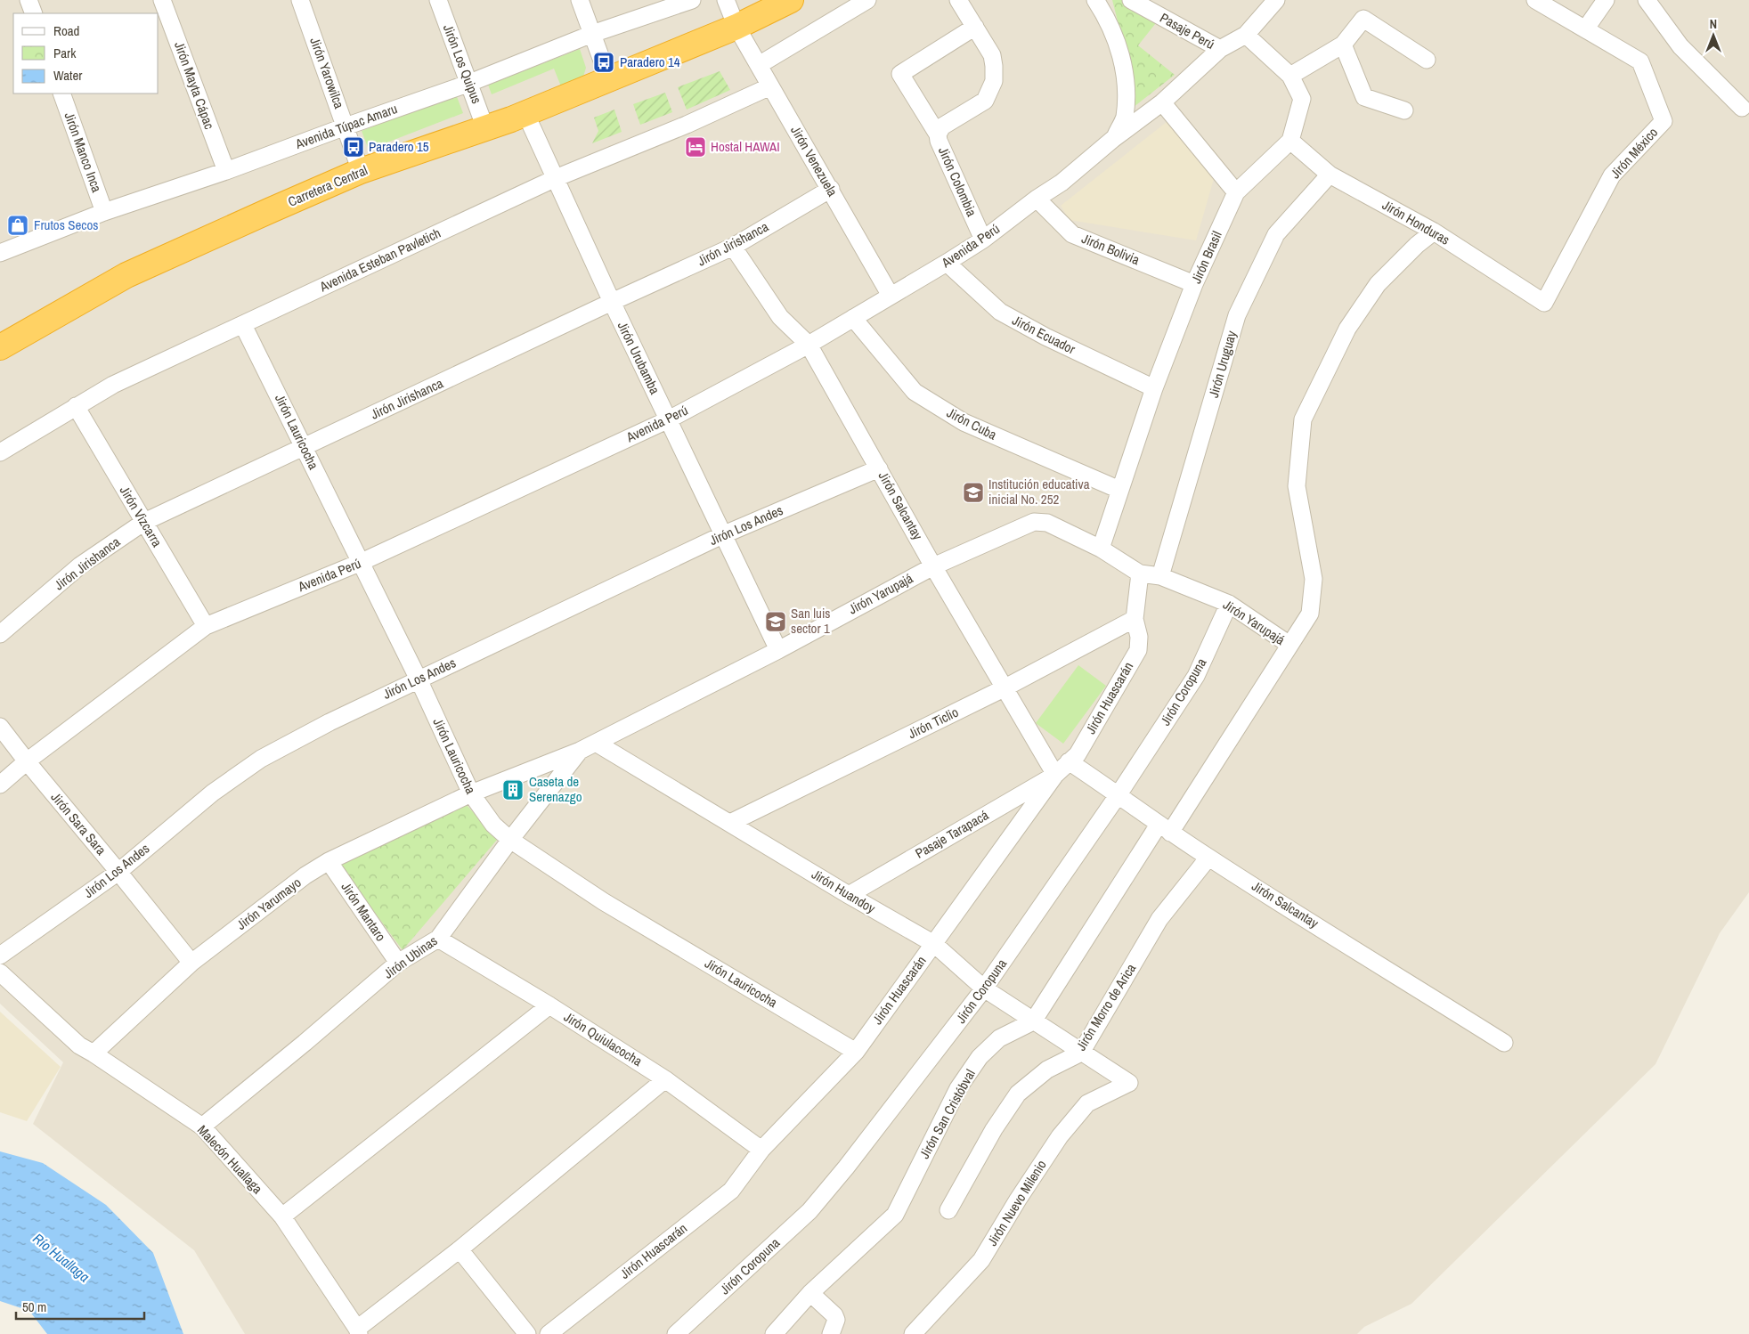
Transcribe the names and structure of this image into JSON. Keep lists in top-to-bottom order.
{
  "streets": {
    "highway": ["Carretera Central"],
    "street": [
      "Pasaje Perú",
      "Jirón Los Quipus",
      "Jirón Yarowilca",
      "Jirón Mayta Cápac",
      "Avenida Túpac Amaru",
      "Jirón Manco Inca",
      "Jirón México",
      "Jirón Venezuela",
      "Jirón Colombia",
      "Jirón Honduras",
      "Jirón Jirishanca",
      "Avenida Perú",
      "Jirón Bolivia",
      "Jirón Brasil",
      "Avenida Esteban Pavletich",
      "Jirón Ecuador",
      "Jirón Urubamba",
      "Jirón Uruguay",
      "Jirón Cuba",
      "Jirón Lauricocha",
      "Jirón Salcantay",
      "Jirón Vizcarra",
      "Jirón Los Andes",
      "Jirón Yarupajá",
      "Jirón Coropuna",
      "Jirón Huascarán",
      "Jirón Ticlio",
      "Jirón Sara Sara",
      "Pasaje Tarapacá",
      "Jirón Huandoy",
      "Jirón Yarumayo",
      "Jirón Mantaro",
      "Jirón Ubinas",
      "Jirón Morro de Arica",
      "Jirón Quiulacocha",
      "Jirón San Cristóbval",
      "Malecón Huallaga",
      "Jirón Nuevo Milenio"
    ]
  },
  "crossings": [
    ["Pasaje Perú", "Avenida Perú"],
    ["Jirón Los Quipus", "Avenida Túpac Amaru"],
    ["Jirón Los Quipus", "Carretera Central"],
    ["Jirón Yarowilca", "Avenida Túpac Amaru"],
    ["Jirón Yarowilca", "Carretera Central"],
    ["Jirón Mayta Cápac", "Avenida Túpac Amaru"],
    ["Avenida Túpac Amaru", "Jirón Manco Inca"],
    ["Jirón México", "Jirón Honduras"],
    ["Jirón Venezuela", "Carretera Central"],
    ["Jirón Venezuela", "Jirón Jirishanca"],
    ["Jirón Venezuela", "Avenida Perú"],
    ["Jirón Venezuela", "Avenida Esteban Pavletich"],
    ["Jirón Colombia", "Avenida Perú"],
    ["Carretera Central", "Jirón Urubamba"],
    ["Jirón Honduras", "Jirón Brasil"],
    ["Jirón Honduras", "Jirón Uruguay"],
    ["Jirón Jirishanca", "Jirón Urubamba"],
    ["Jirón Jirishanca", "Jirón Lauricocha"],
    ["Jirón Jirishanca", "Jirón Salcantay"],
    ["Jirón Jirishanca", "Jirón Vizcarra"],
    ["Avenida Perú", "Jirón Bolivia"],
    ["Avenida Perú", "Jirón Ecuador"],
    ["Avenida Perú", "Jirón Urubamba"],
    ["Avenida Perú", "Jirón Cuba"],
    ["Avenida Perú", "Jirón Lauricocha"],
    ["Avenida Perú", "Jirón Salcantay"],
    ["Avenida Perú", "Jirón Vizcarra"],
    ["Avenida Perú", "Jirón Sara Sara"],
    ["Jirón Bolivia", "Jirón Brasil"],
    ["Jirón Brasil", "Jirón Ecuador"],
    ["Jirón Brasil", "Jirón Cuba"],
    ["Jirón Brasil", "Jirón Yarupajá"],
    ["Avenida Esteban Pavletich", "Jirón Urubamba"],
    ["Avenida Esteban Pavletich", "Jirón Lauricocha"],
    ["Avenida Esteban Pavletich", "Jirón Vizcarra"],
    ["Jirón Urubamba", "Jirón Los Andes"],
    ["Jirón Urubamba", "Jirón Yarupajá"],
    ["Jirón Uruguay", "Jirón Yarupajá"],
    ["Jirón Lauricocha", "Jirón Los Andes"],
    ["Jirón Lauricocha", "Jirón Yarupajá"],
    ["Jirón Lauricocha", "Jirón Huascarán"],
    ["Jirón Lauricocha", "Jirón Yarumayo"],
    ["Jirón Lauricocha", "Jirón Ubinas"],
    ["Jirón Salcantay", "Jirón Los Andes"],
    ["Jirón Salcantay", "Jirón Yarupajá"],
    ["Jirón Salcantay", "Jirón Coropuna"],
    ["Jirón Salcantay", "Jirón Huascarán"],
    ["Jirón Salcantay", "Jirón Ticlio"],
    ["Jirón Salcantay", "Pasaje Tarapacá"],
    ["Jirón Salcantay", "Jirón Morro de Arica"],
    ["Jirón Los Andes", "Jirón Sara Sara"],
    ["Jirón Yarupajá", "Jirón Coropuna"],
    ["Jirón Yarupajá", "Jirón Huascarán"],
    ["Jirón Yarupajá", "Jirón Huandoy"],
    ["Jirón Yarupajá", "Jirón Yarumayo"],
    ["Jirón Yarupajá", "Jirón Ubinas"],
    ["Jirón Coropuna", "Jirón Huandoy"],
    ["Jirón Huascarán", "Jirón Ticlio"],
    ["Jirón Huascarán", "Pasaje Tarapacá"],
    ["Jirón Huascarán", "Jirón Huandoy"],
    ["Jirón Huascarán", "Jirón Quiulacocha"],
    ["Jirón Ticlio", "Jirón Huandoy"],
    ["Jirón Sara Sara", "Jirón Yarumayo"],
    ["Pasaje Tarapacá", "Jirón Huandoy"],
    ["Jirón Huandoy", "Jirón Morro de Arica"],
    ["Jirón Huandoy", "Jirón San Cristóbval"],
    ["Jirón Huandoy", "Jirón Nuevo Milenio"],
    ["Jirón Yarumayo", "Jirón Mantaro"],
    ["Jirón Yarumayo", "Malecón Huallaga"],
    ["Jirón Mantaro", "Jirón Ubinas"],
    ["Jirón Ubinas", "Jirón Quiulacocha"],
    ["Jirón Ubinas", "Malecón Huallaga"]
  ],
  "water": ["Río Huallaga"],
  "places": {
    "bus stop": ["Paradero 14", "Paradero 15"],
    "hotel": ["Hostal HAWAI"],
    "shop": ["Frutos Secos"],
    "school or university": ["Institución educativa inicial No. 252", "San luis sector 1"],
    "building": ["Caseta de Serenazgo"]
  },
  "legend": ["Road", "Park", "Water"],
  "scale_bar": "50 m",
  "north": "top"
}
